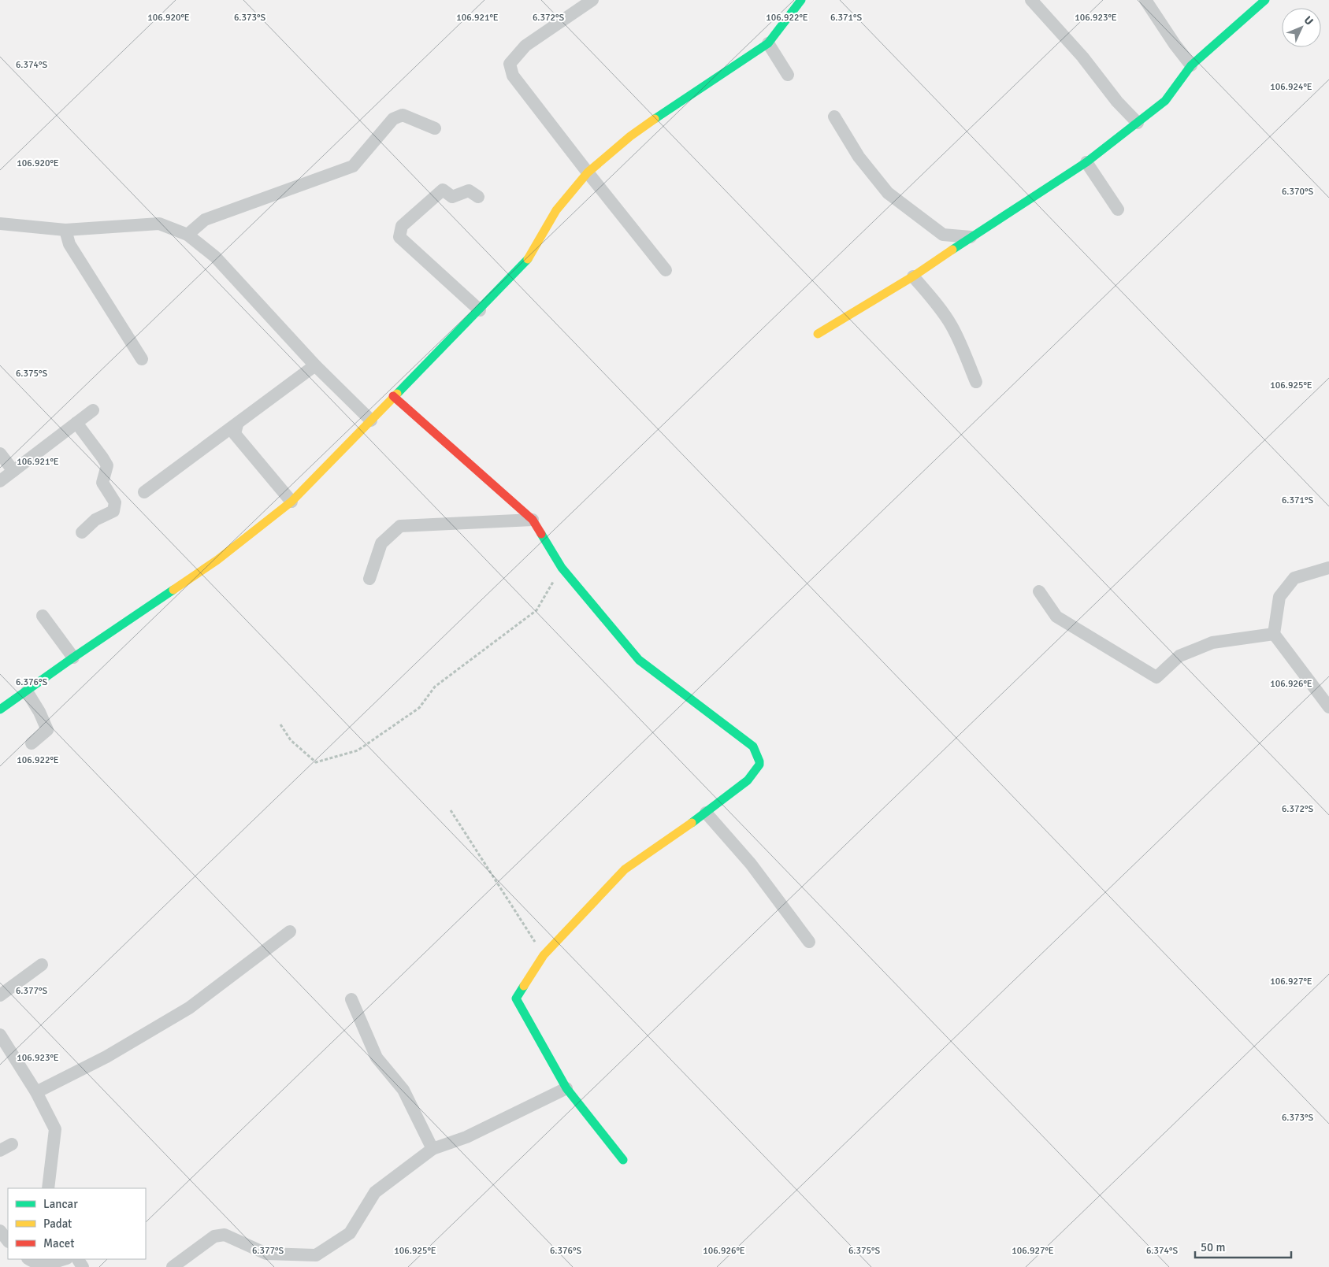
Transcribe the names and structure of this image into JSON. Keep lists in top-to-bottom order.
{
  "legend": ["Lancar", "Padat", "Macet"],
  "scale_bar": "50 m",
  "north": "top right",
  "coordinates": [
    "106.920°E",
    "106.921°E",
    "106.922°E",
    "106.923°E",
    "6.373°S",
    "6.372°S",
    "6.371°S",
    "6.374°S",
    "106.924°E",
    "6.370°S",
    "6.375°S",
    "106.925°E",
    "6.376°S",
    "106.926°E",
    "106.927°E",
    "6.377°S"
  ]
}
